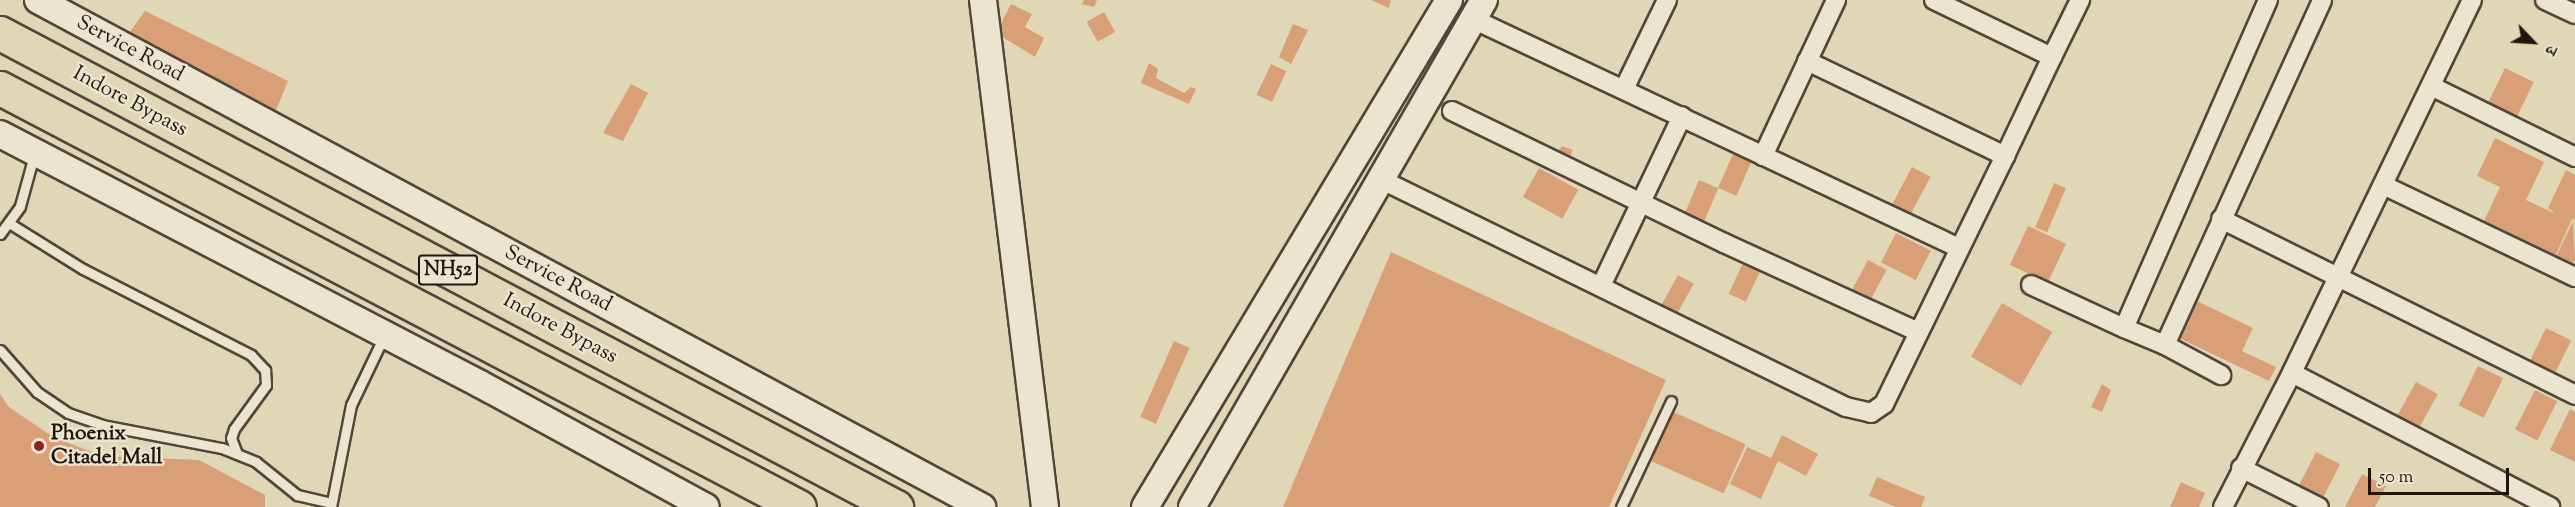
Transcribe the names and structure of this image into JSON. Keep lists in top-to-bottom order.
{
  "streets": {
    "highway": ["Indore Bypass", "NH52"],
    "street": ["Service Road"]
  },
  "places": ["Phoenix Citadel Mall"],
  "scale_bar": "50 m",
  "north": "bottom right"
}
